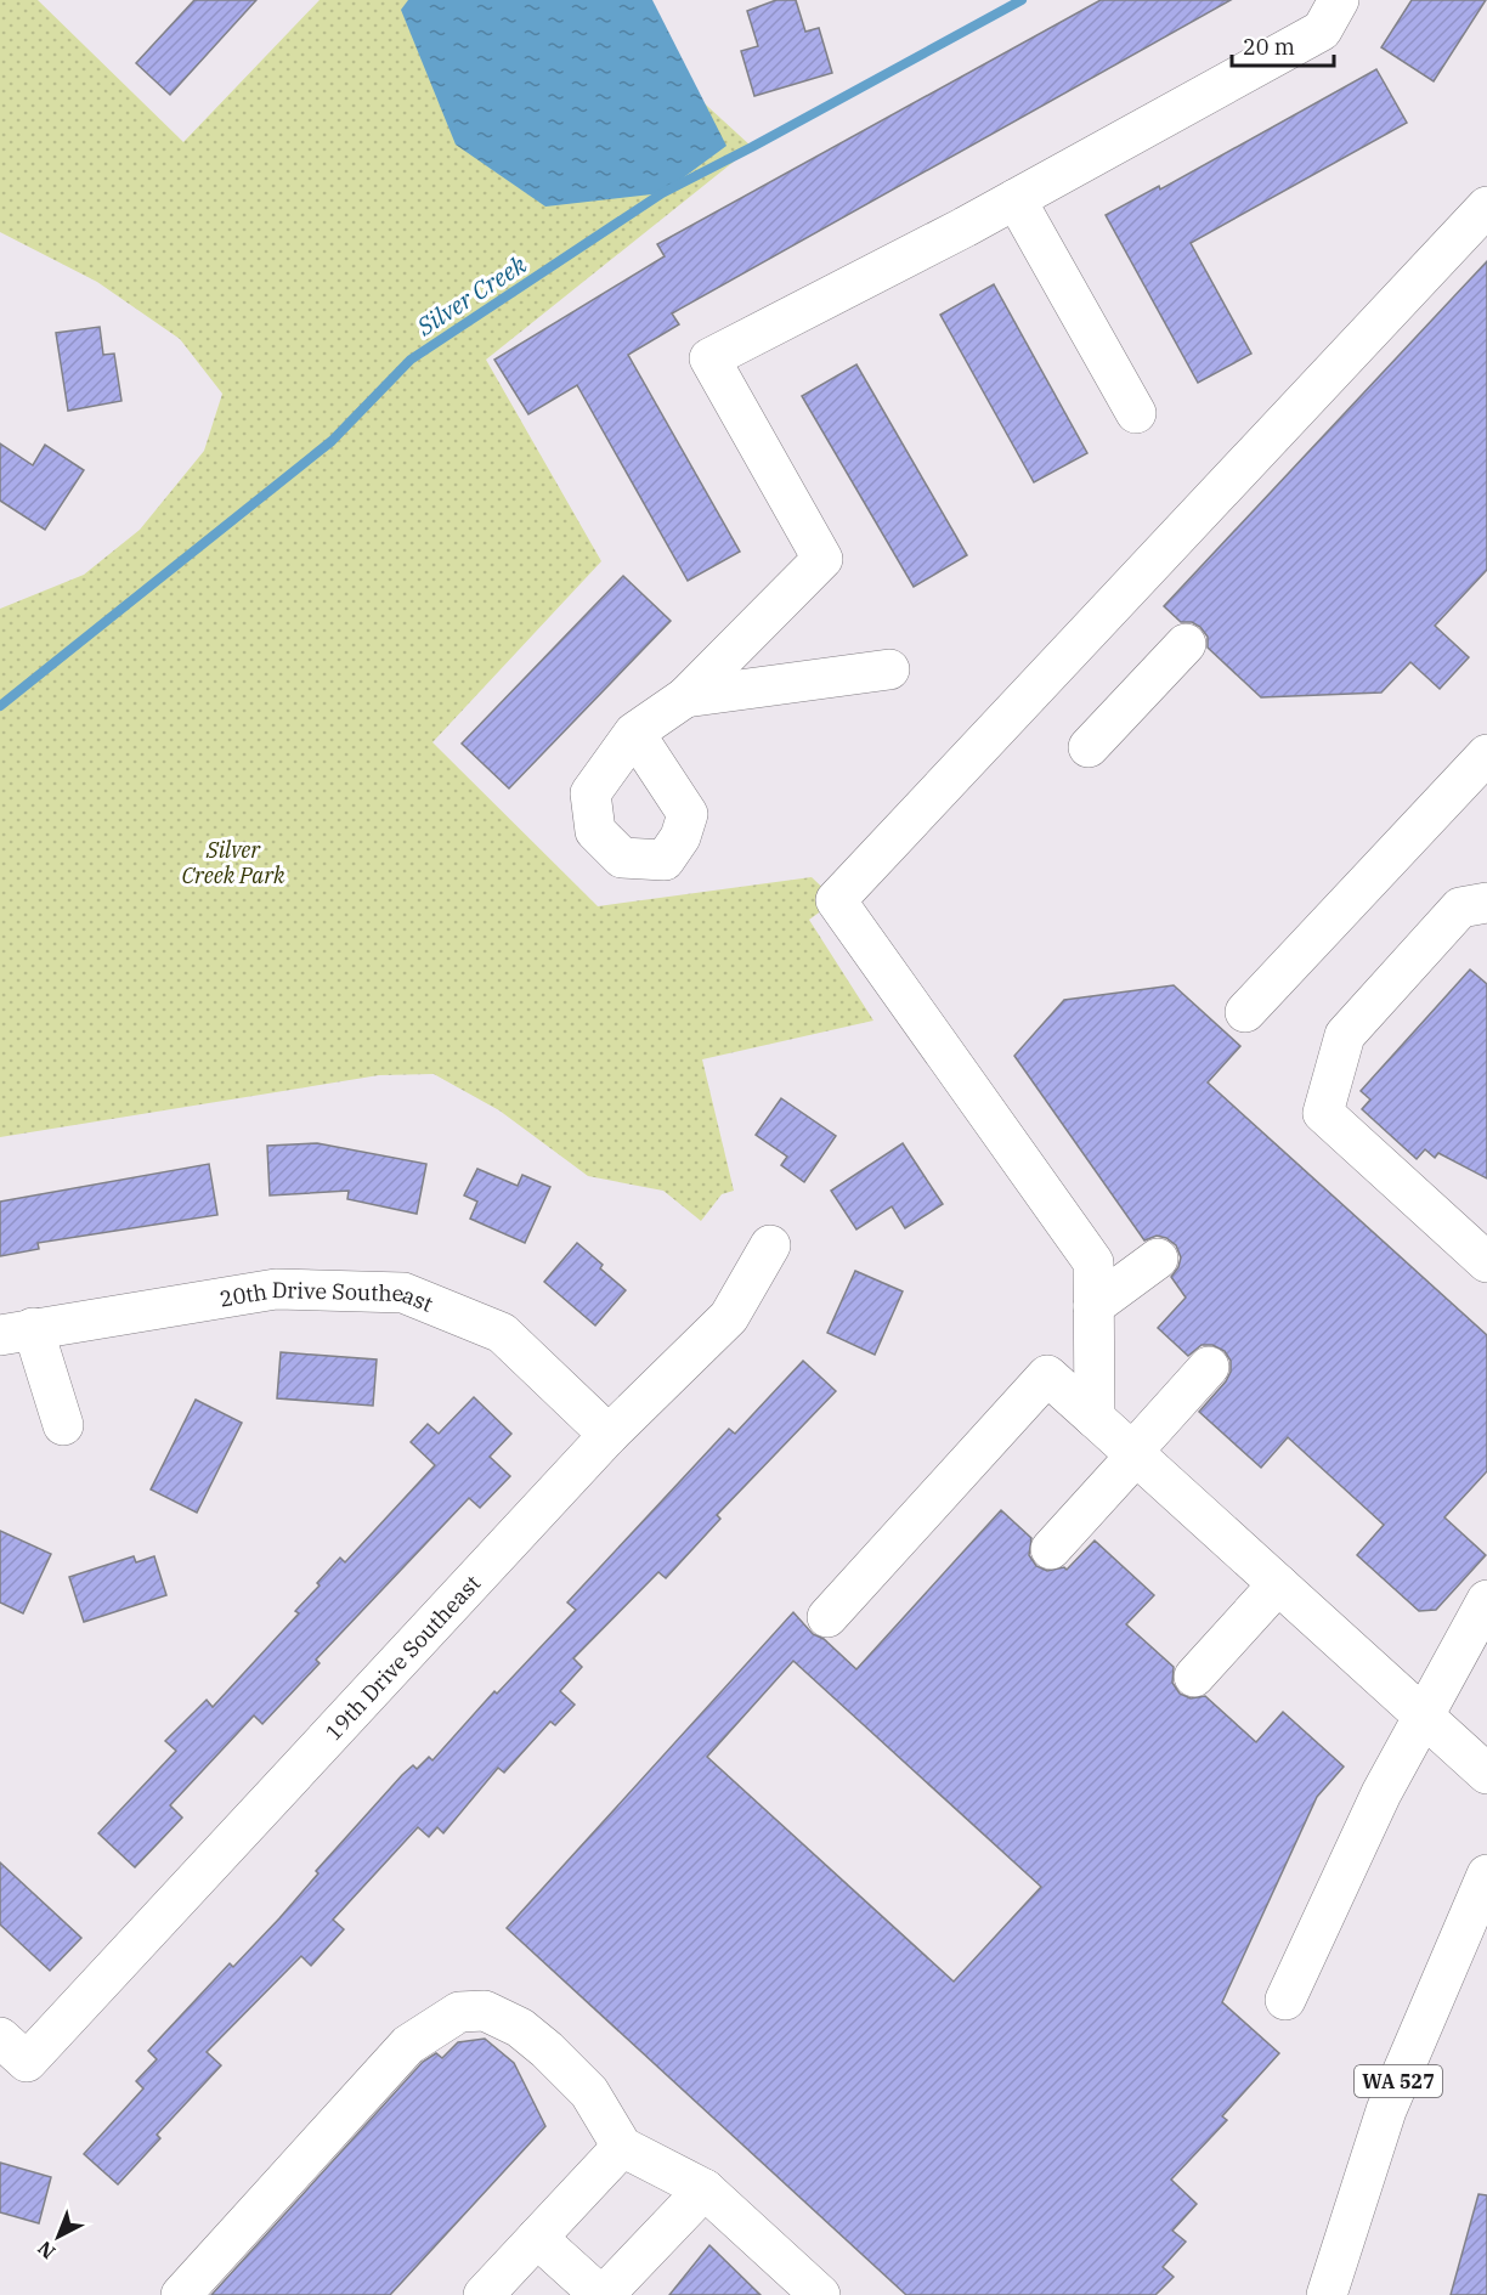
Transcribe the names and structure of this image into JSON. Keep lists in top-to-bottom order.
{
  "streets": {
    "street": ["20th Drive Southeast", "19th Drive Southeast", "WA 527"]
  },
  "crossings": [
    ["20th Drive Southeast", "19th Drive Southeast"]
  ],
  "water": ["Silver Creek"],
  "parks": ["Silver Creek Park"],
  "scale_bar": "20 m",
  "north": "bottom left"
}
